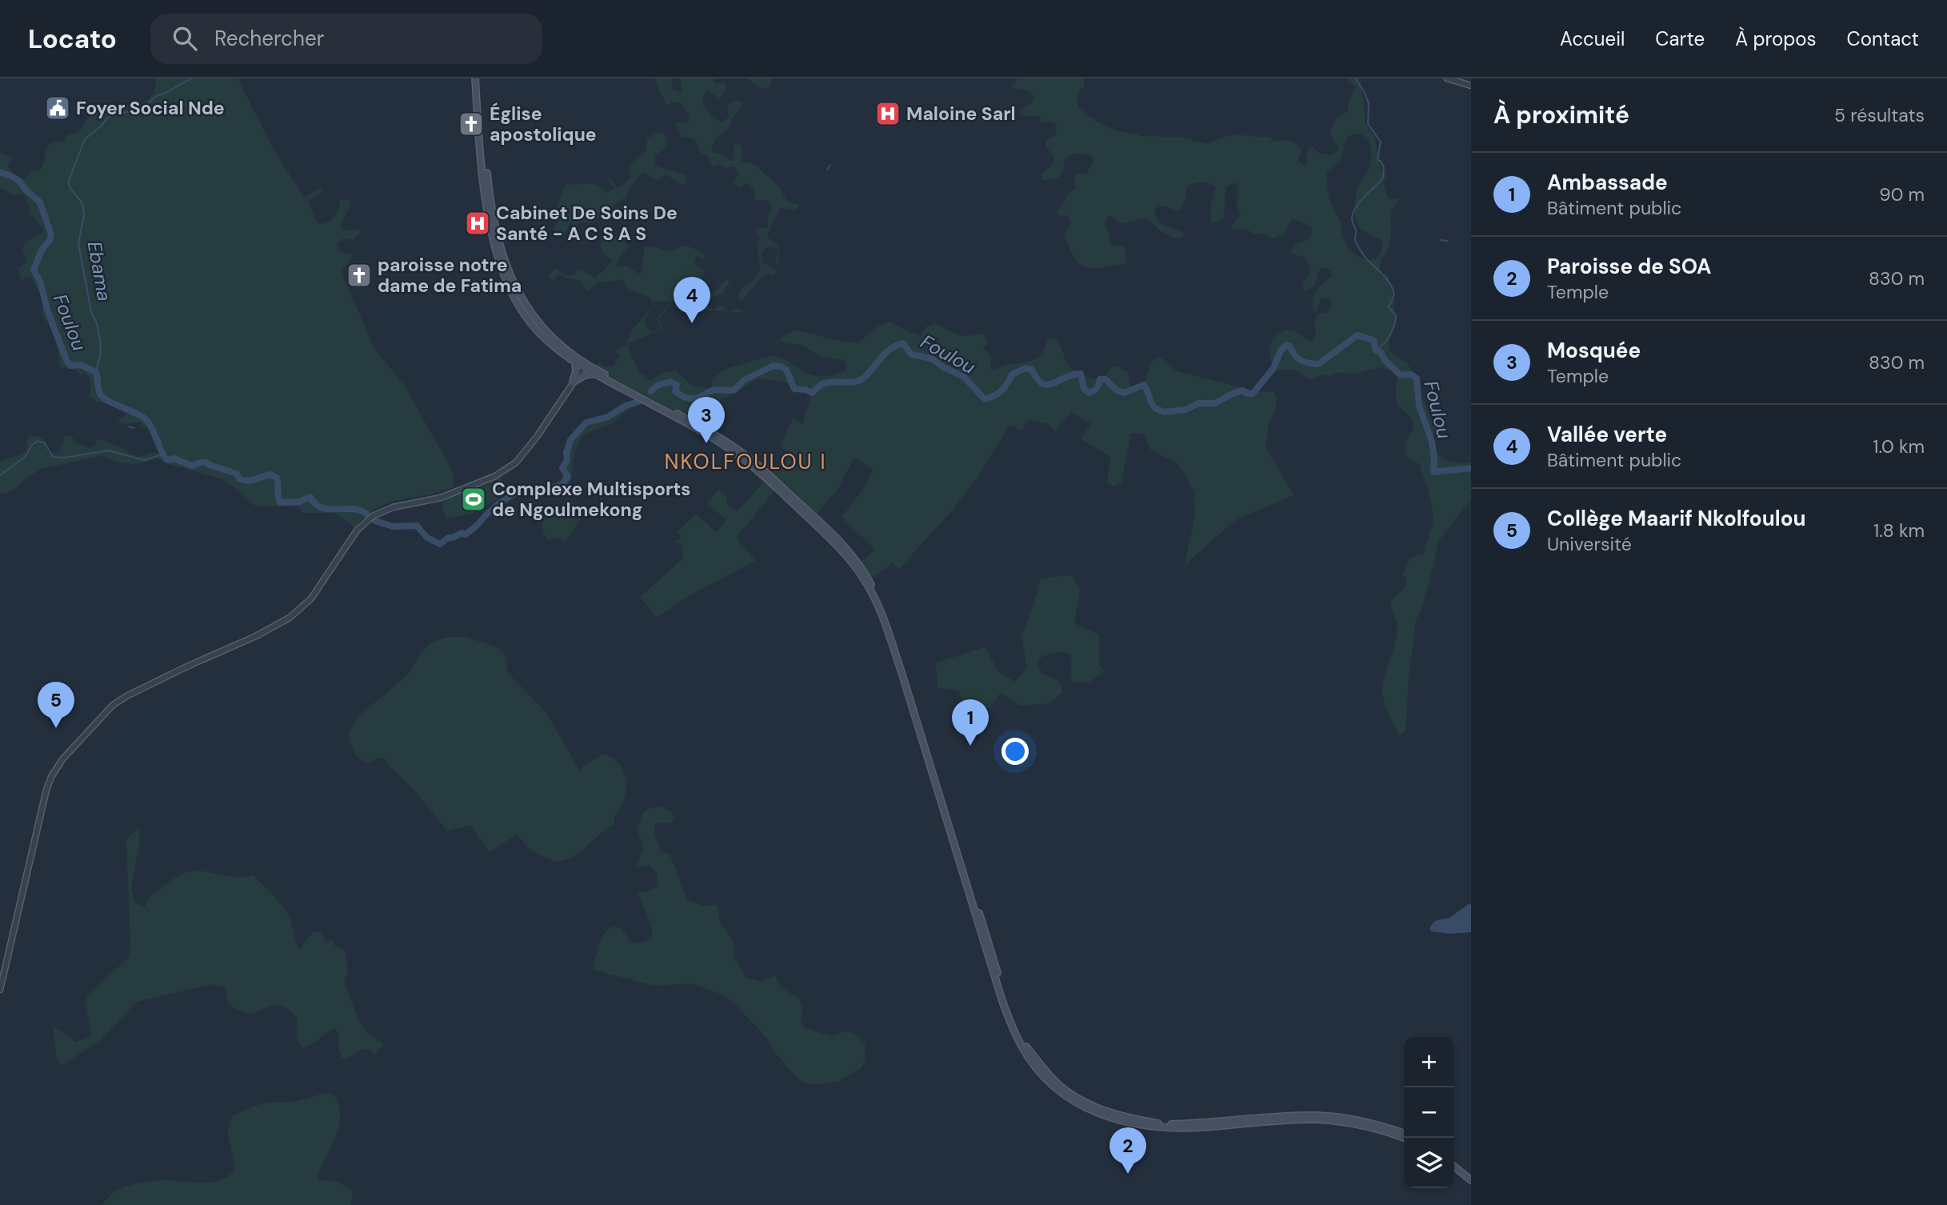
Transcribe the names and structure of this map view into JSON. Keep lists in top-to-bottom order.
{
  "districts": ["NKOLFOULOU I"],
  "water": ["Ebama", "Foulou"],
  "places": {
    "public building": ["Foyer Social Nde"],
    "hospital": ["Maloine Sarl", "Cabinet De Soins De Santé - A C S A S"],
    "church": ["Église apostolique", "paroisse notre dame de Fatima"],
    "sports": ["Complexe Multisports de Ngoulmekong"]
  },
  "page": {
    "header": "Locato",
    "search": "Rechercher",
    "nav": [
      "Accueil",
      "Carte",
      "À propos",
      "Contact"
    ],
    "heading": ["À proximité", "5 résultats"],
    "list": [
      {
        "mark": "1",
        "name": "Ambassade",
        "note": "Bâtiment public",
        "value": "90 m"
      },
      {
        "mark": "2",
        "name": "Paroisse de SOA",
        "note": "Temple",
        "value": "830 m"
      },
      {
        "mark": "3",
        "name": "Mosquée",
        "note": "Temple",
        "value": "830 m"
      },
      {
        "mark": "4",
        "name": "Vallée verte",
        "note": "Bâtiment public",
        "value": "1.0 km"
      },
      {
        "mark": "5",
        "name": "Collège Maarif Nkolfoulou",
        "note": "Université",
        "value": "1.8 km"
      }
    ],
    "pins": [
      "4",
      "3",
      "5",
      "1",
      "2"
    ],
    "map_buttons": ["+", "−"]
  }
}
